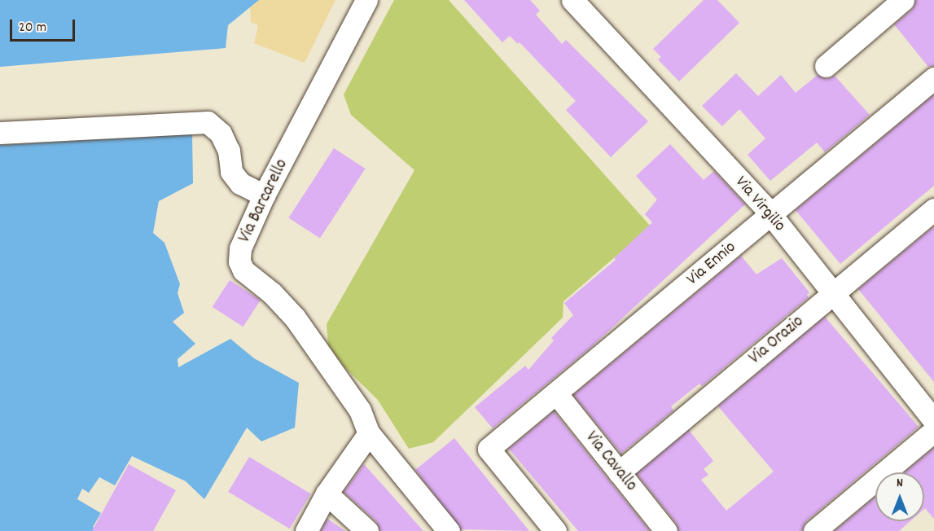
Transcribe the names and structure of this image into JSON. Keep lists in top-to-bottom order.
{
  "streets": {
    "street": [
      "Via Barcarello",
      "Via Virgilio",
      "Via Ennio",
      "Via Orazio",
      "Via Cavallo"
    ]
  },
  "crossings": [
    ["Via Virgilio", "Via Ennio"],
    ["Via Virgilio", "Via Orazio"],
    ["Via Ennio", "Via Cavallo"],
    ["Via Orazio", "Via Cavallo"]
  ],
  "scale_bar": "20 m",
  "north": "top"
}
